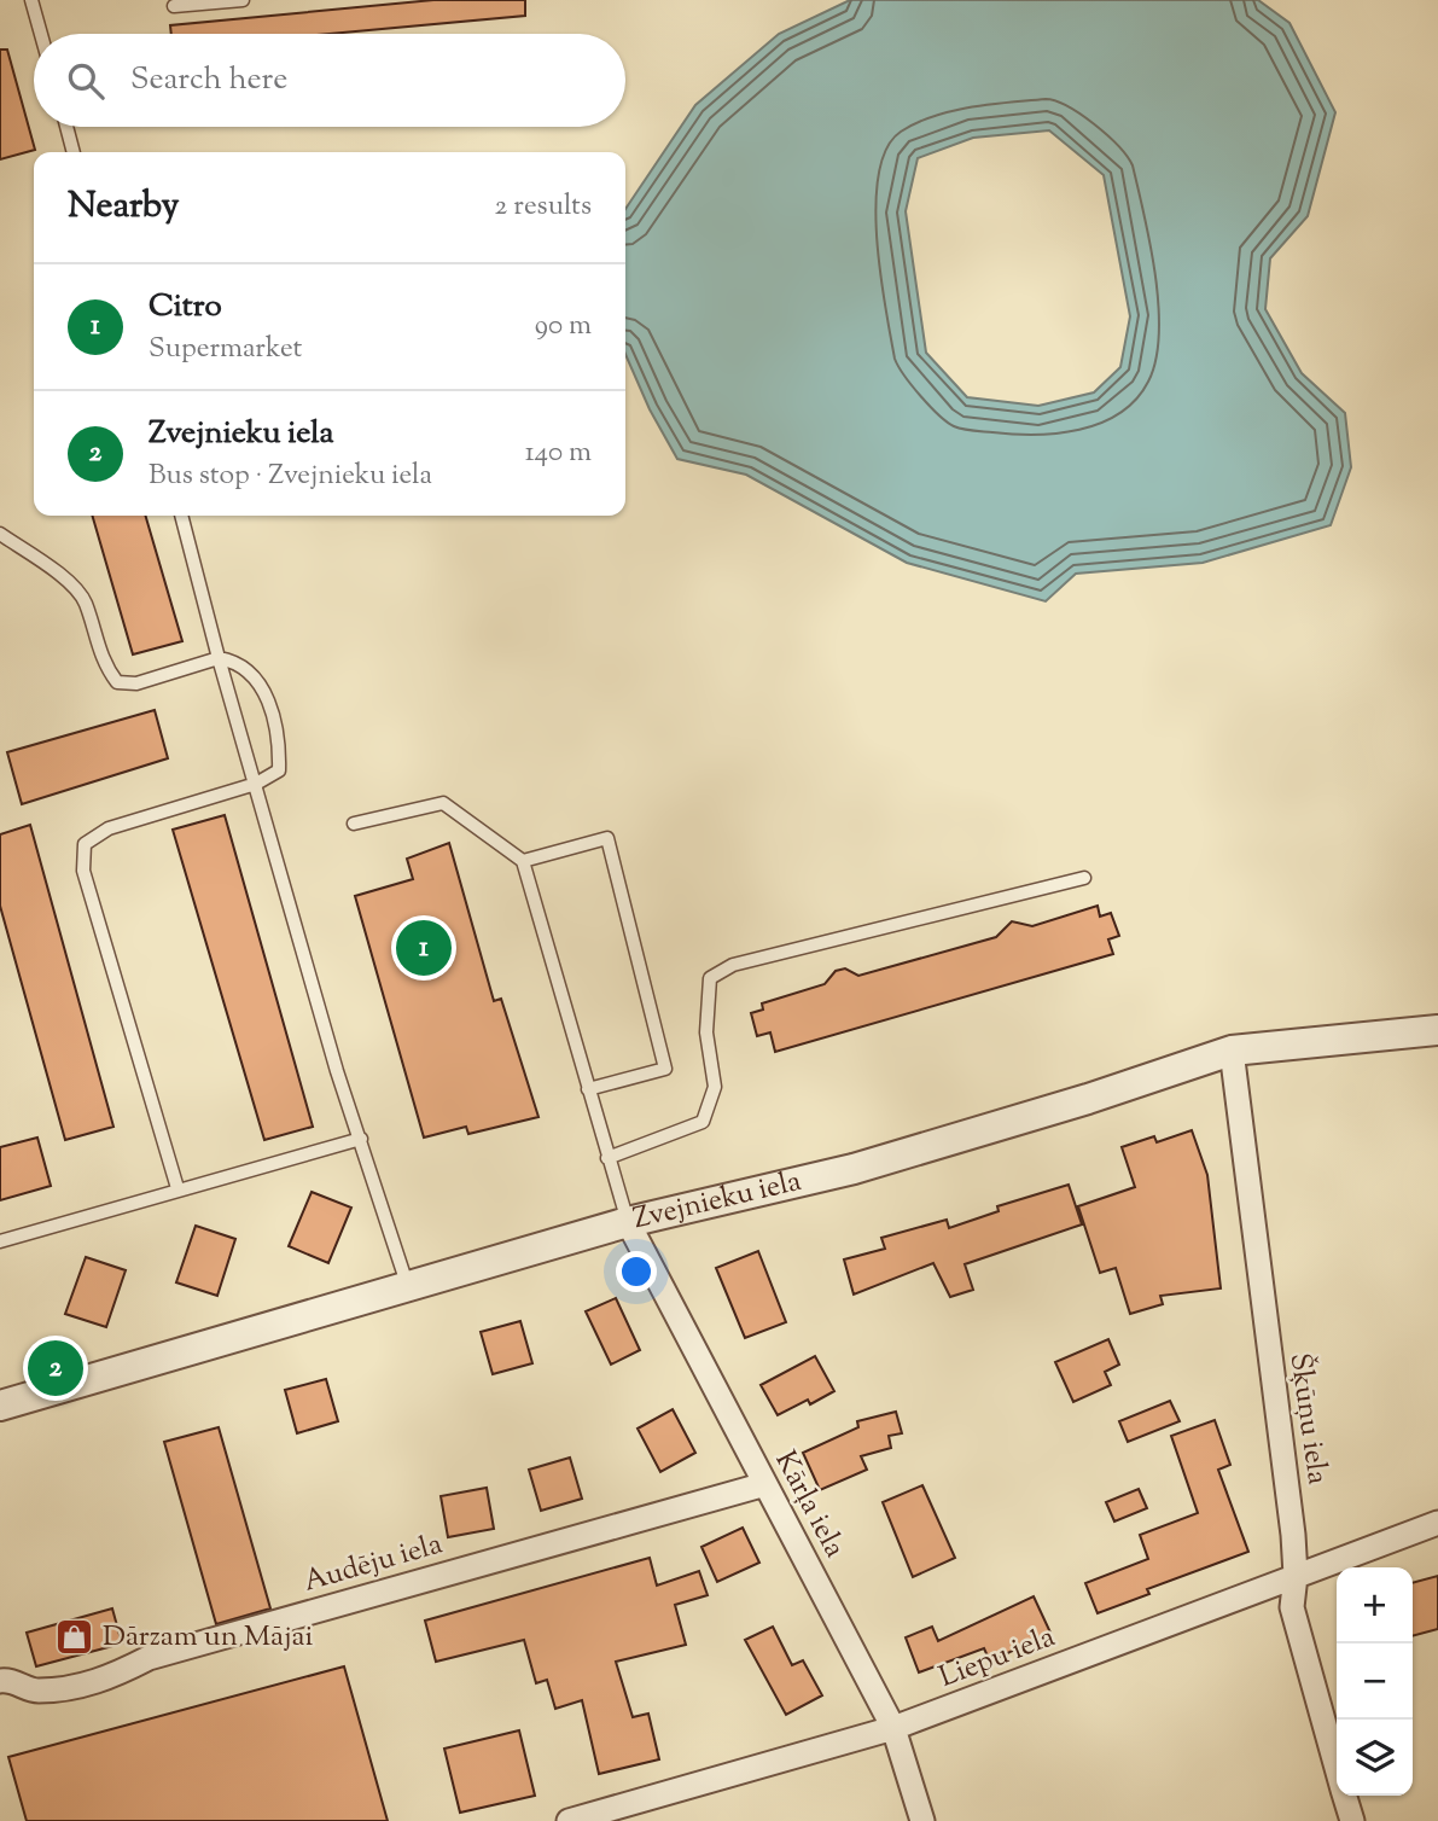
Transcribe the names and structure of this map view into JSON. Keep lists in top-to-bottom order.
{
  "streets": {
    "street": [
      "Zvejnieku iela",
      "Šķūņu iela",
      "Kārļa iela",
      "Audēju iela",
      "Liepu iela"
    ]
  },
  "crossings": [
    ["Zvejnieku iela", "Šķūņu iela"],
    ["Zvejnieku iela", "Kārļa iela"],
    ["Šķūņu iela", "Liepu iela"],
    ["Kārļa iela", "Audēju iela"],
    ["Kārļa iela", "Liepu iela"]
  ],
  "places": {
    "shop": ["Dārzam un Mājai"]
  },
  "page": {
    "search": "Search here",
    "heading": ["Nearby", "2 results"],
    "list": [
      {
        "mark": "1",
        "name": "Citro",
        "note": "Supermarket",
        "value": "90 m"
      },
      {
        "mark": "2",
        "name": "Zvejnieku iela",
        "note": "Bus stop · Zvejnieku iela",
        "value": "140 m"
      }
    ],
    "pins": ["1", "2"],
    "map_buttons": ["+", "−"]
  }
}
